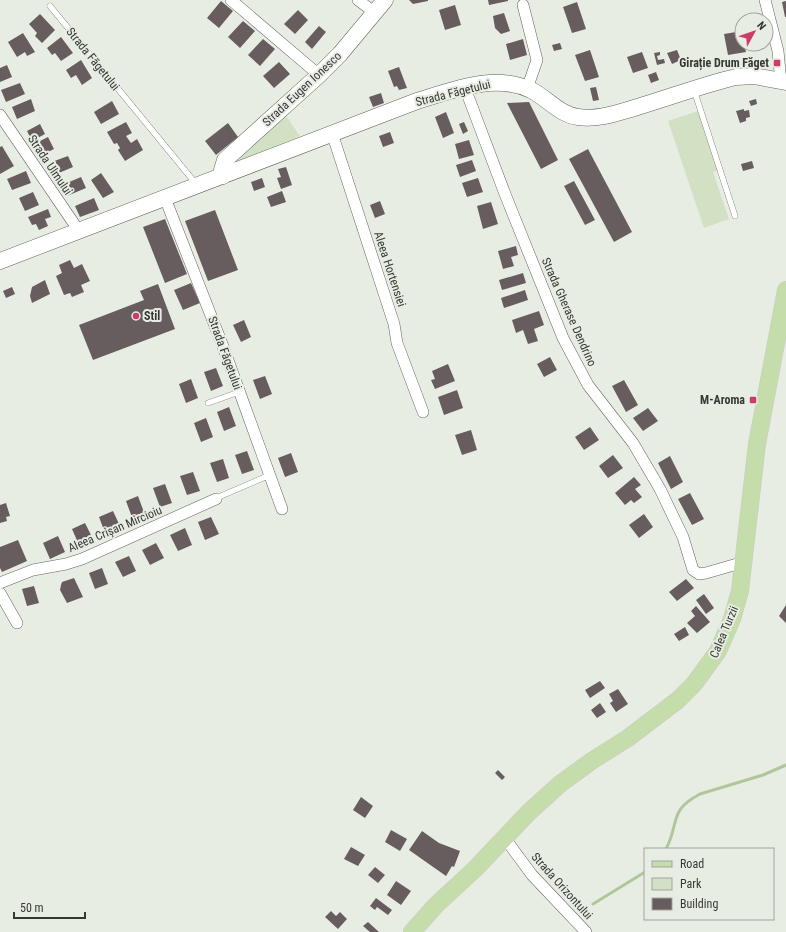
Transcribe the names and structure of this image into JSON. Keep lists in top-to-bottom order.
{
  "streets": {
    "main road": ["Strada Făgetului", "Strada Eugen Ionesco", "Calea Turzii"],
    "street": [
      "Strada Ulmului",
      "Aleea Hortensiei",
      "Strada Gherase Dendrino",
      "Aleea Crișan Mircioiu",
      "Strada Orizontului"
    ]
  },
  "crossings": [
    ["Strada Făgetului", "Strada Eugen Ionesco"],
    ["Strada Făgetului", "Strada Ulmului"],
    ["Strada Făgetului", "Aleea Hortensiei"],
    ["Strada Făgetului", "Strada Gherase Dendrino"],
    ["Strada Gherase Dendrino", "Calea Turzii"],
    ["Calea Turzii", "Strada Orizontului"]
  ],
  "places": {
    "transit": ["Girație Drum Făget", "M-Aroma"],
    "other": ["Stil"]
  },
  "legend": ["Road", "Park", "Building"],
  "scale_bar": "50 m",
  "north": "top right"
}
